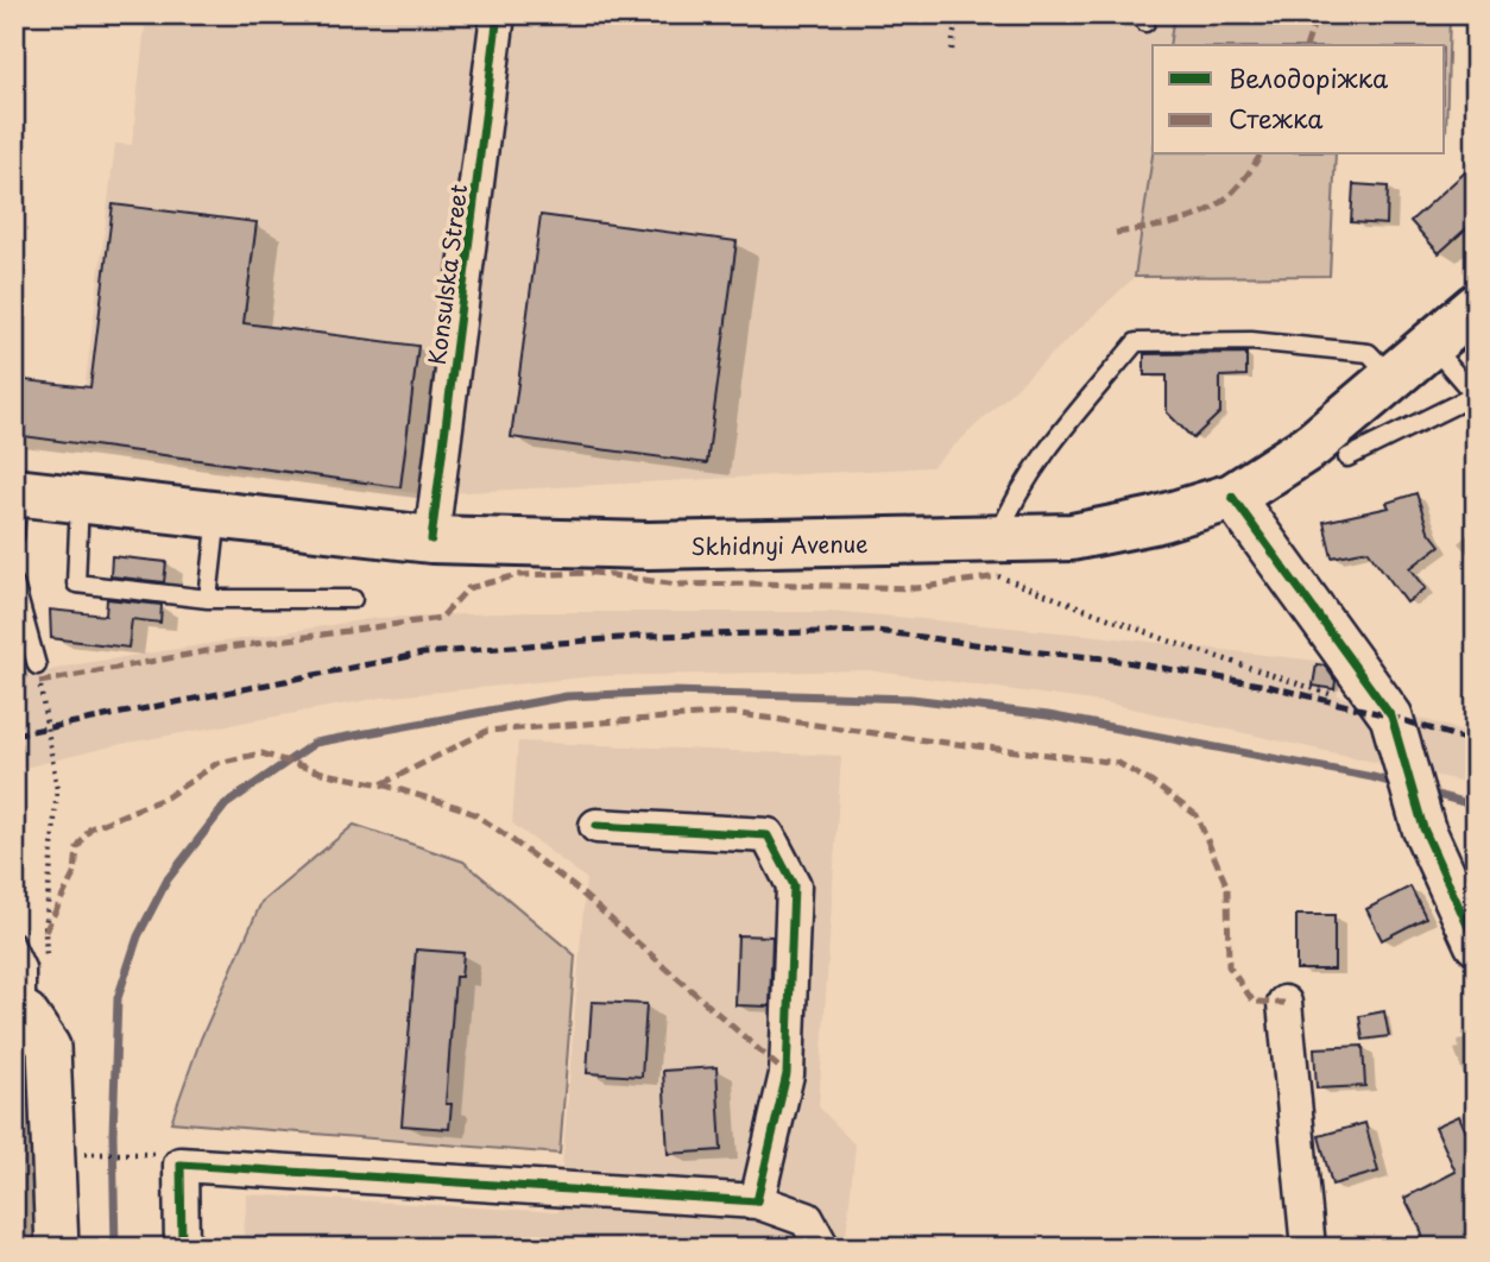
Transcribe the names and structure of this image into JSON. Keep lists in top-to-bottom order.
{
  "streets": {
    "main road": ["Skhidnyi Avenue"],
    "street": ["Konsulska Street"]
  },
  "crossings": [
    ["Konsulska Street", "Skhidnyi Avenue"]
  ],
  "legend": ["Велодоріжка", "Стежка"]
}
